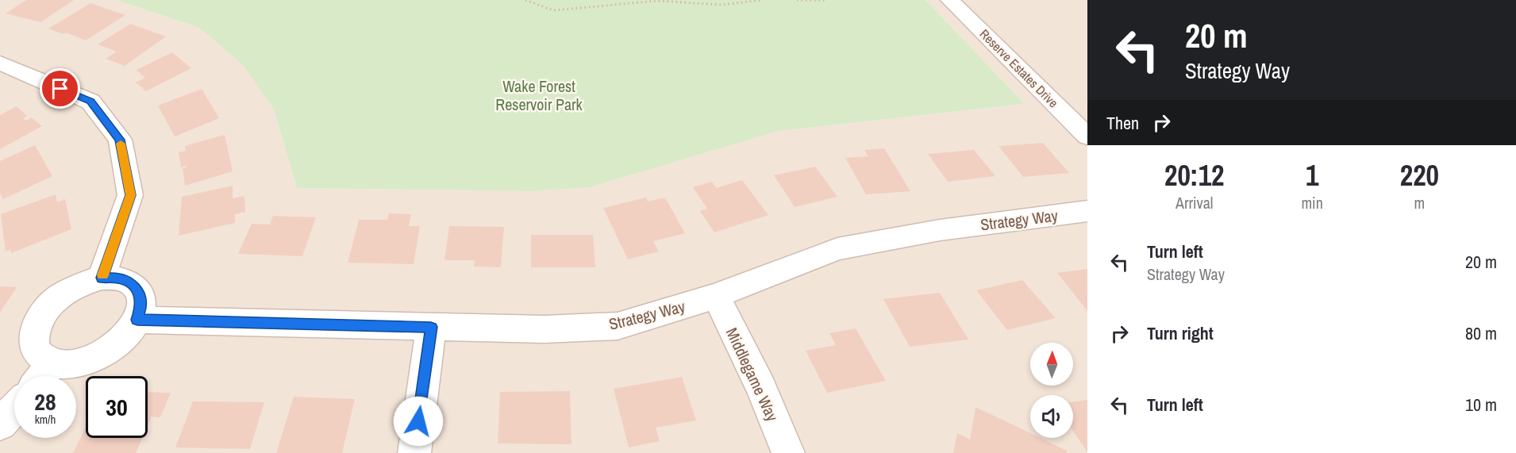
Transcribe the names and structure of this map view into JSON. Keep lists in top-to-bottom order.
{
  "streets": {
    "street": ["Reserve Estates Drive", "Strategy Way", "Middlegame Way"]
  },
  "crossings": [
    ["Strategy Way", "Middlegame Way"]
  ],
  "parks": ["Wake Forest Reservoir Park"],
  "north": "top",
  "page": {
    "turn": ["20 m", "Strategy Way"],
    "then": "Then",
    "eta": [
      "20:12",
      "Arrival",
      "1",
      "min",
      "220",
      "m"
    ],
    "list": [
      {
        "name": "Turn left",
        "note": "Strategy Way",
        "value": "20 m"
      },
      {
        "name": "Turn right",
        "value": "80 m"
      },
      {
        "name": "Turn left",
        "value": "10 m"
      }
    ],
    "speed": "28 km/h",
    "limit": "30"
  }
}
